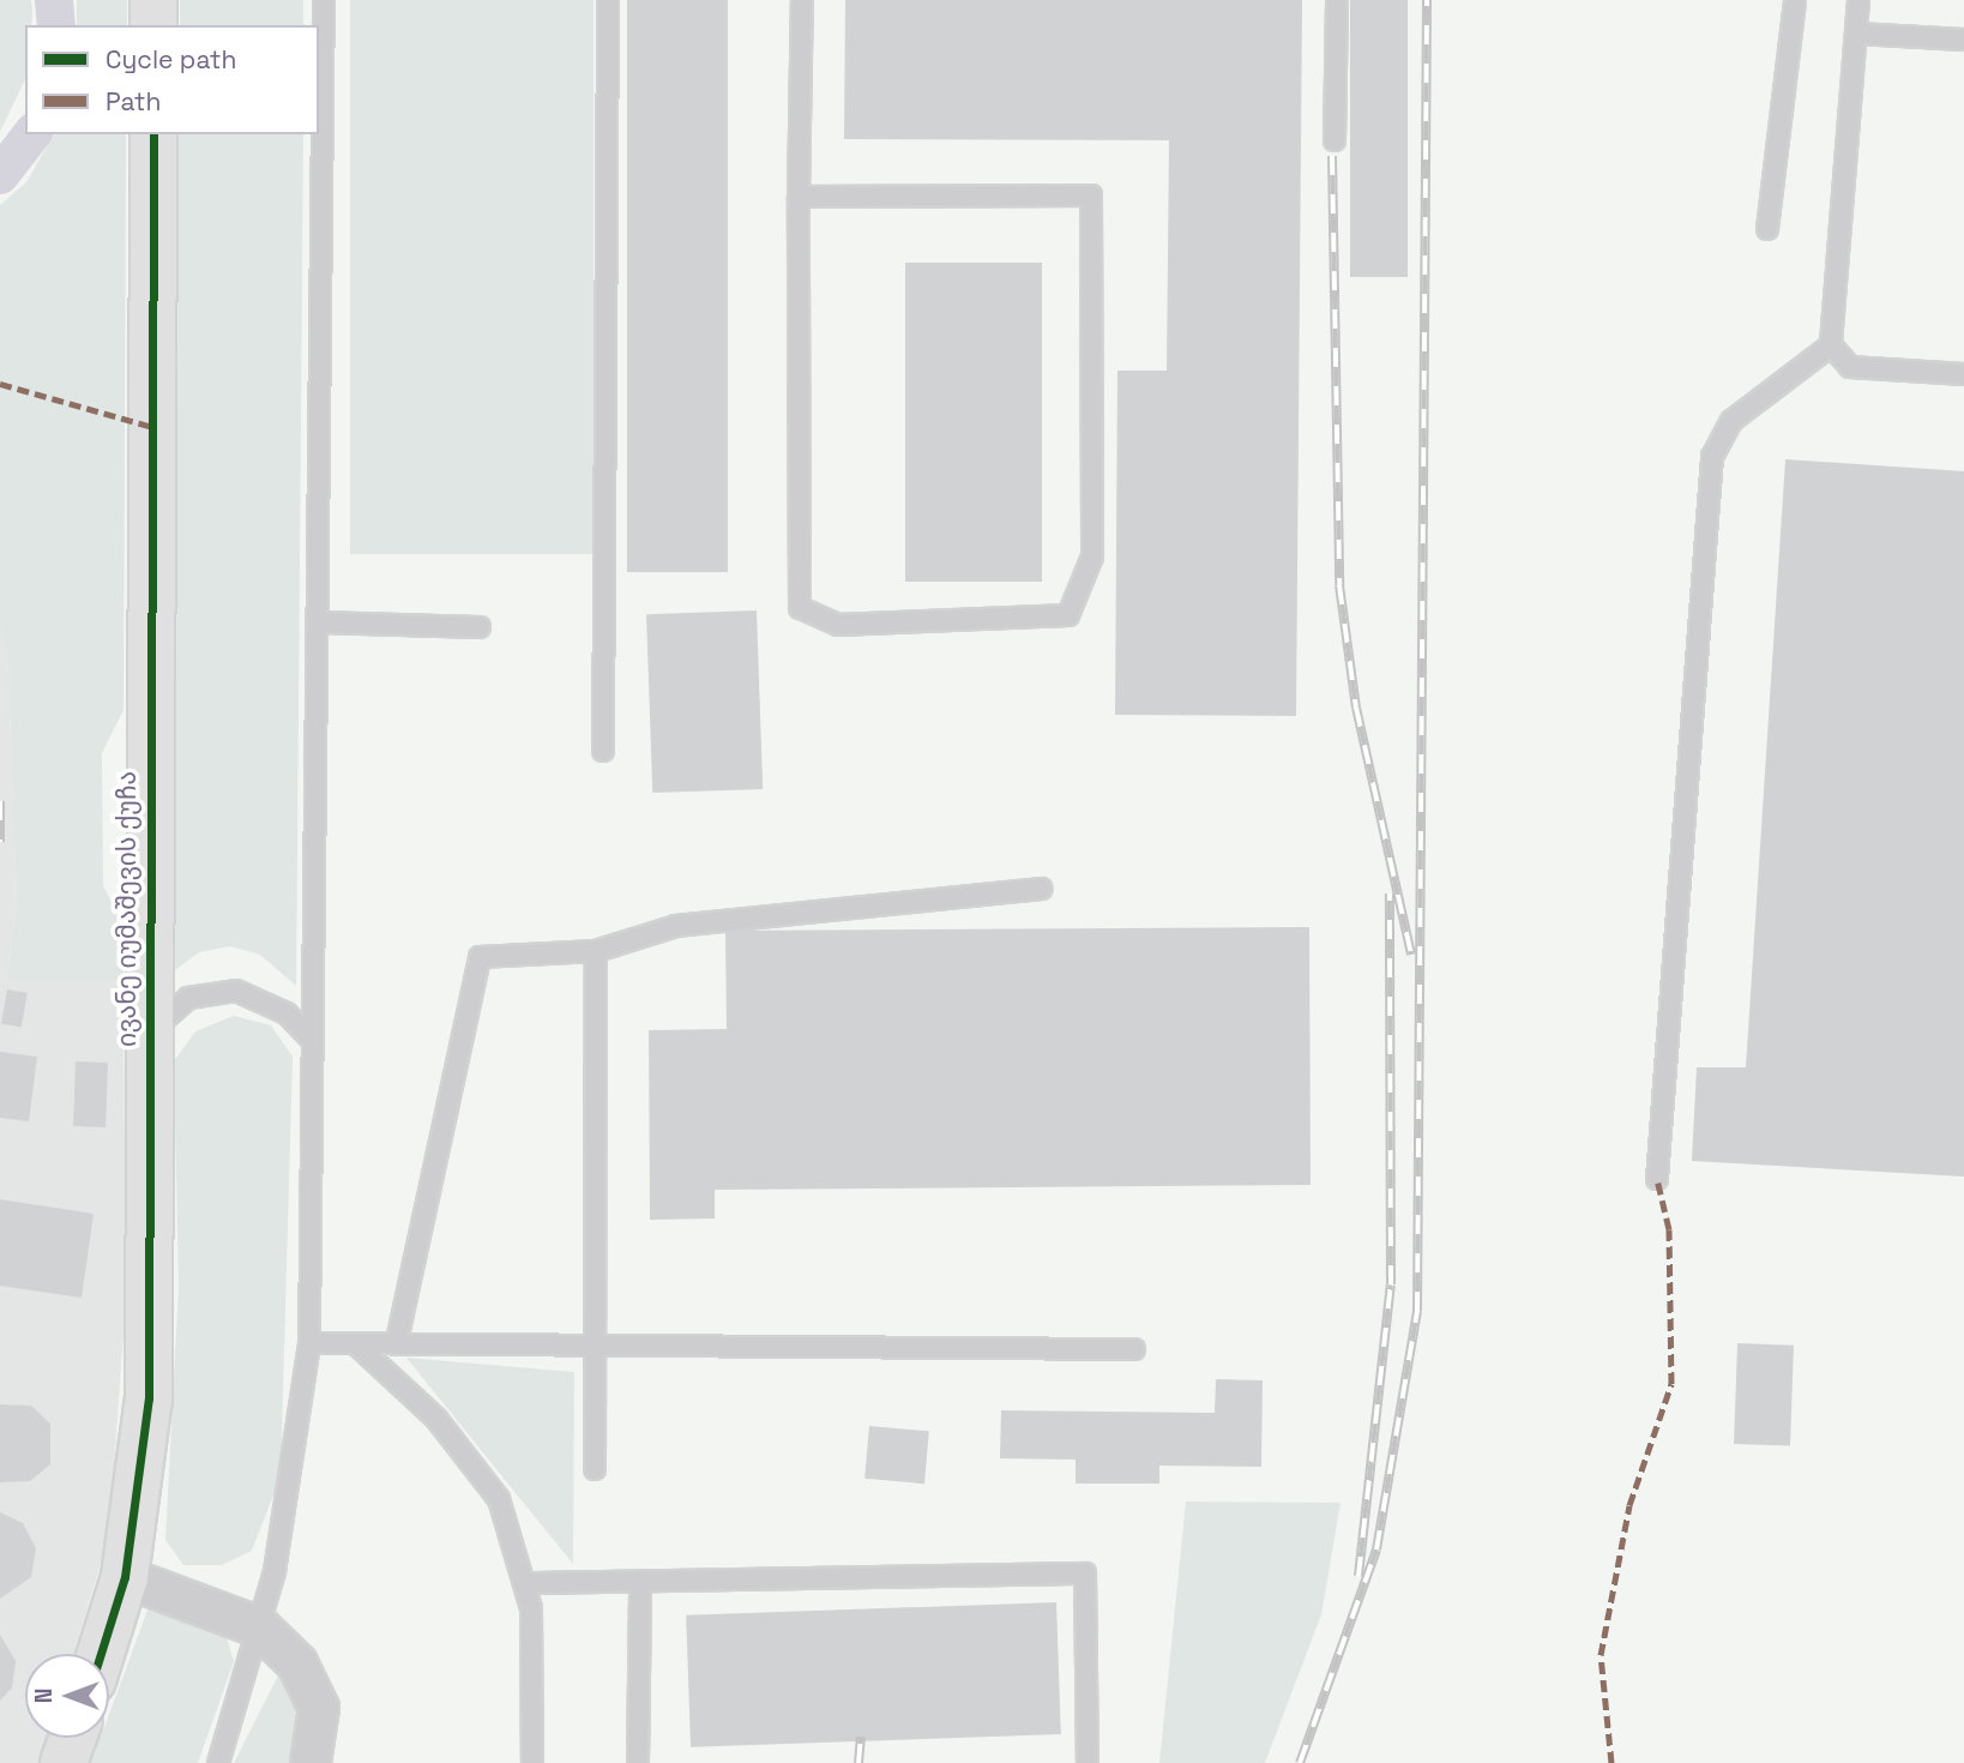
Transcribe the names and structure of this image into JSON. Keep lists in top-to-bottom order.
{
  "streets": {
    "street": ["ივანე იუმაშევის ქუჩა"]
  },
  "legend": ["Cycle path", "Path"],
  "north": "left"
}
